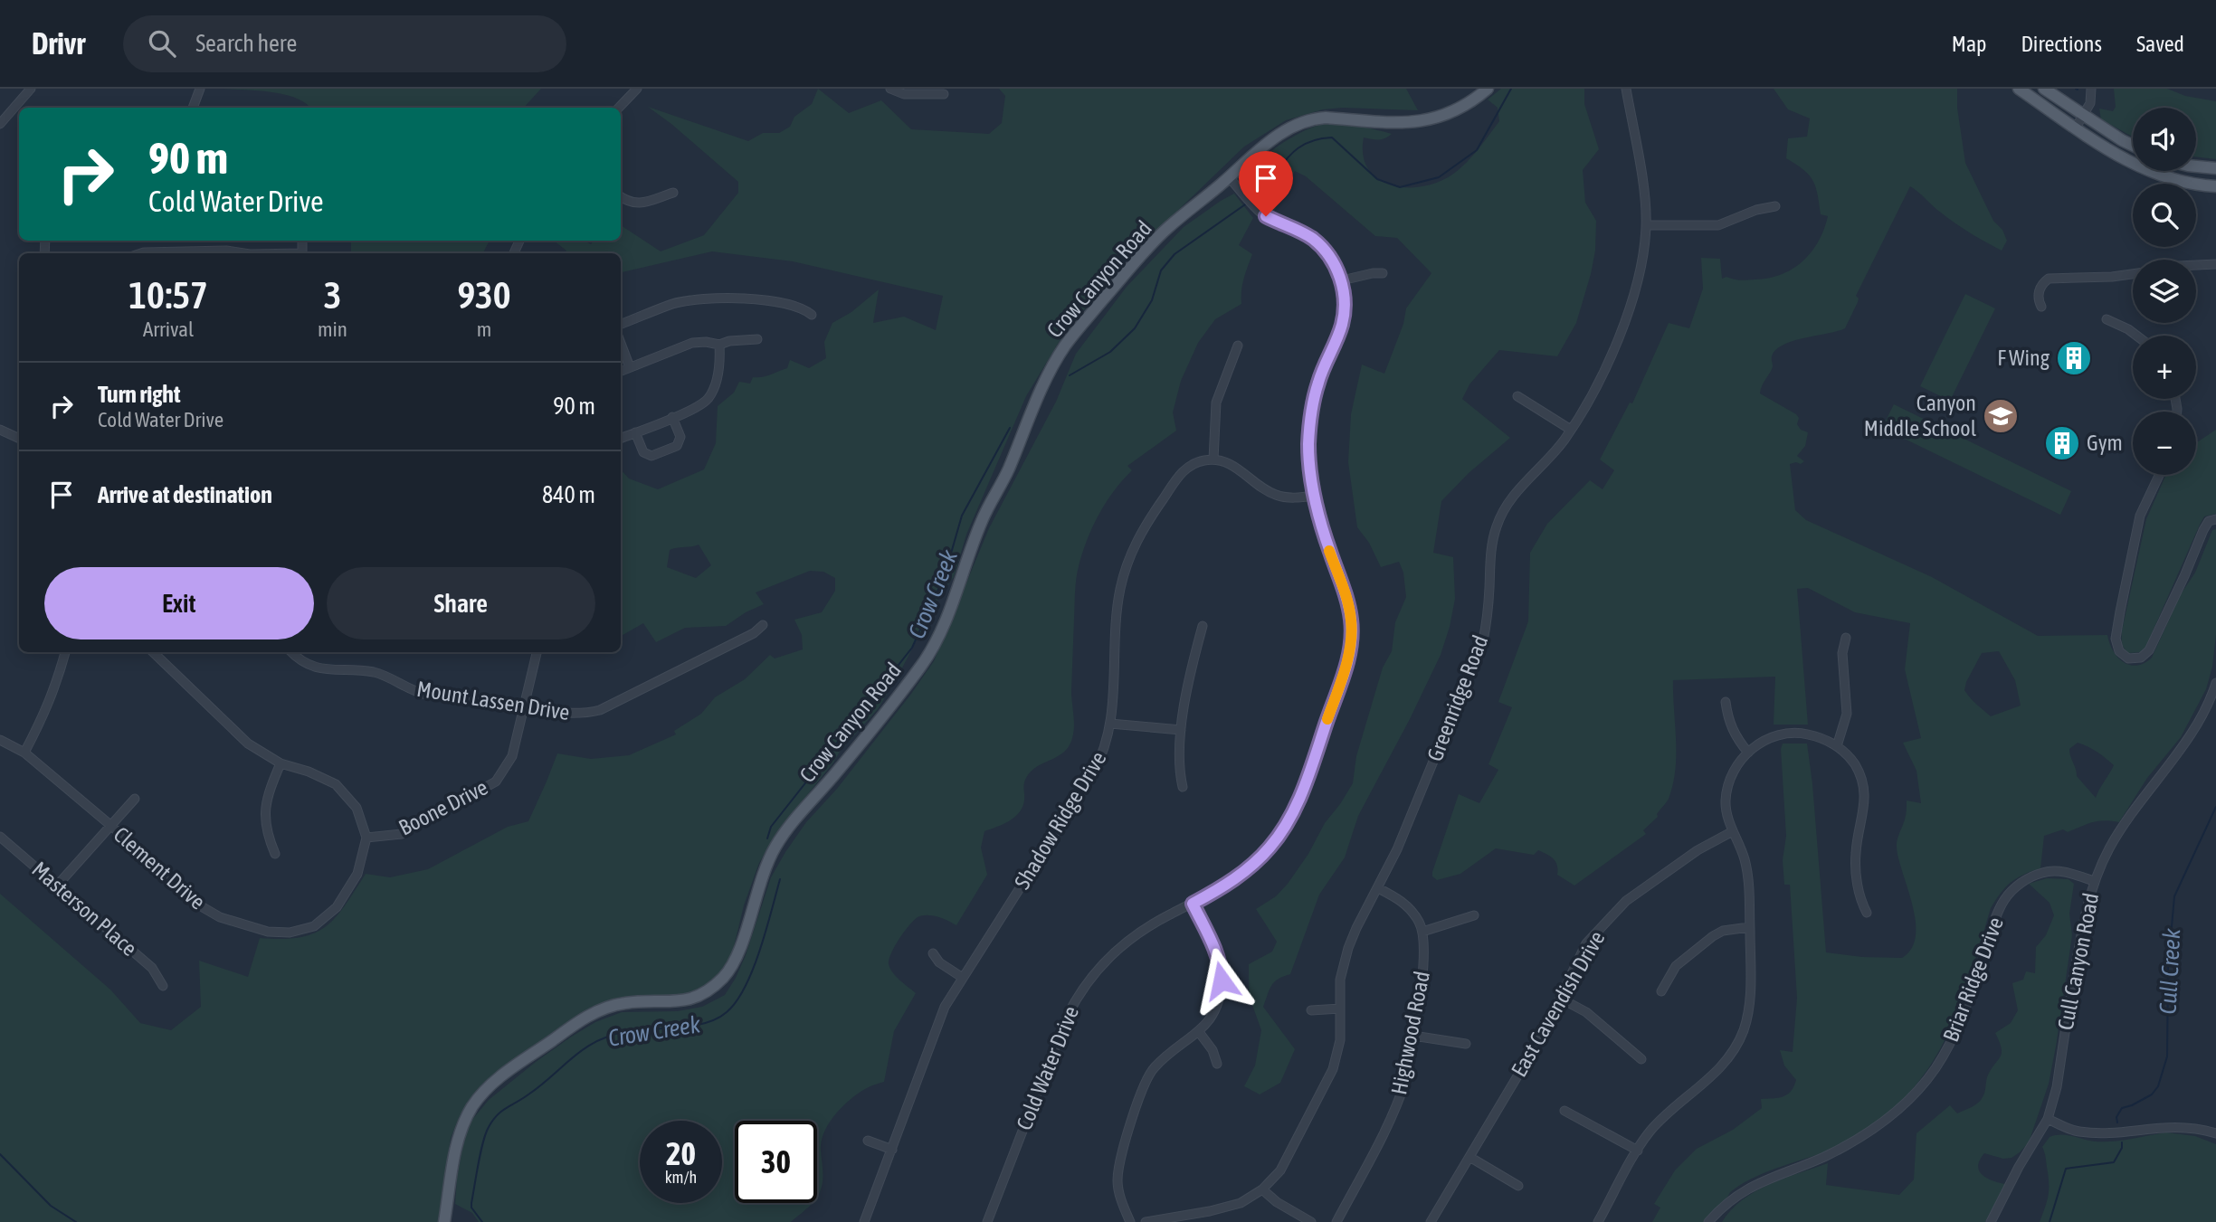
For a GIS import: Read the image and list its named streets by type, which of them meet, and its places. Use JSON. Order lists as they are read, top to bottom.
{
  "streets": {
    "main road": ["Crow Canyon Road"],
    "street": [
      "Greenridge Road",
      "Mount Lassen Drive",
      "Boone Drive",
      "Shadow Ridge Drive",
      "Clement Drive",
      "Masterson Place",
      "Cull Canyon Road",
      "Briar Ridge Drive",
      "East Cavendish Drive",
      "Highwood Road",
      "Cold Water Drive"
    ]
  },
  "crossings": [
    ["Crow Canyon Road", "Cold Water Drive"],
    ["Mount Lassen Drive", "Boone Drive"],
    ["Boone Drive", "Clement Drive"],
    ["Cull Canyon Road", "Briar Ridge Drive"]
  ],
  "water": ["Crow Creek", "Cull Creek"],
  "places": {
    "building": ["F Wing", "Gym"],
    "school or university": ["Canyon Middle School"]
  },
  "page": {
    "header": "Drivr",
    "search": "Search here",
    "nav": ["Map", "Directions", "Saved"],
    "map_buttons": ["+", "−"],
    "turn": ["90 m", "Cold Water Drive"],
    "eta": [
      "10:57",
      "Arrival",
      "3",
      "min",
      "930",
      "m"
    ],
    "list": [
      {
        "name": "Turn right",
        "note": "Cold Water Drive",
        "value": "90 m"
      },
      {
        "name": "Arrive at destination",
        "value": "840 m"
      }
    ],
    "buttons": ["Exit", "Share"],
    "speed": "20 km/h",
    "limit": "30"
  }
}
